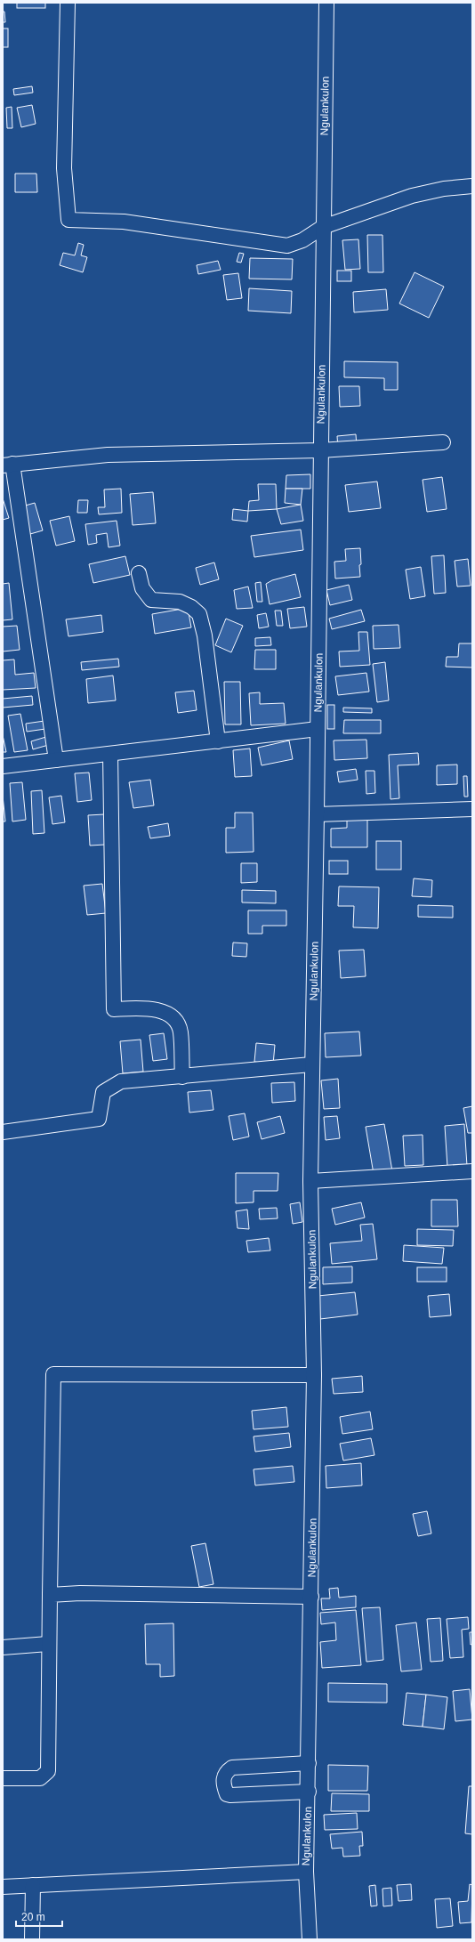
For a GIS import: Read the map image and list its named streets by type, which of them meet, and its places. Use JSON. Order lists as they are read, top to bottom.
{
  "streets": {
    "street": ["Ngulankulon"]
  },
  "scale_bar": "20 m"
}
